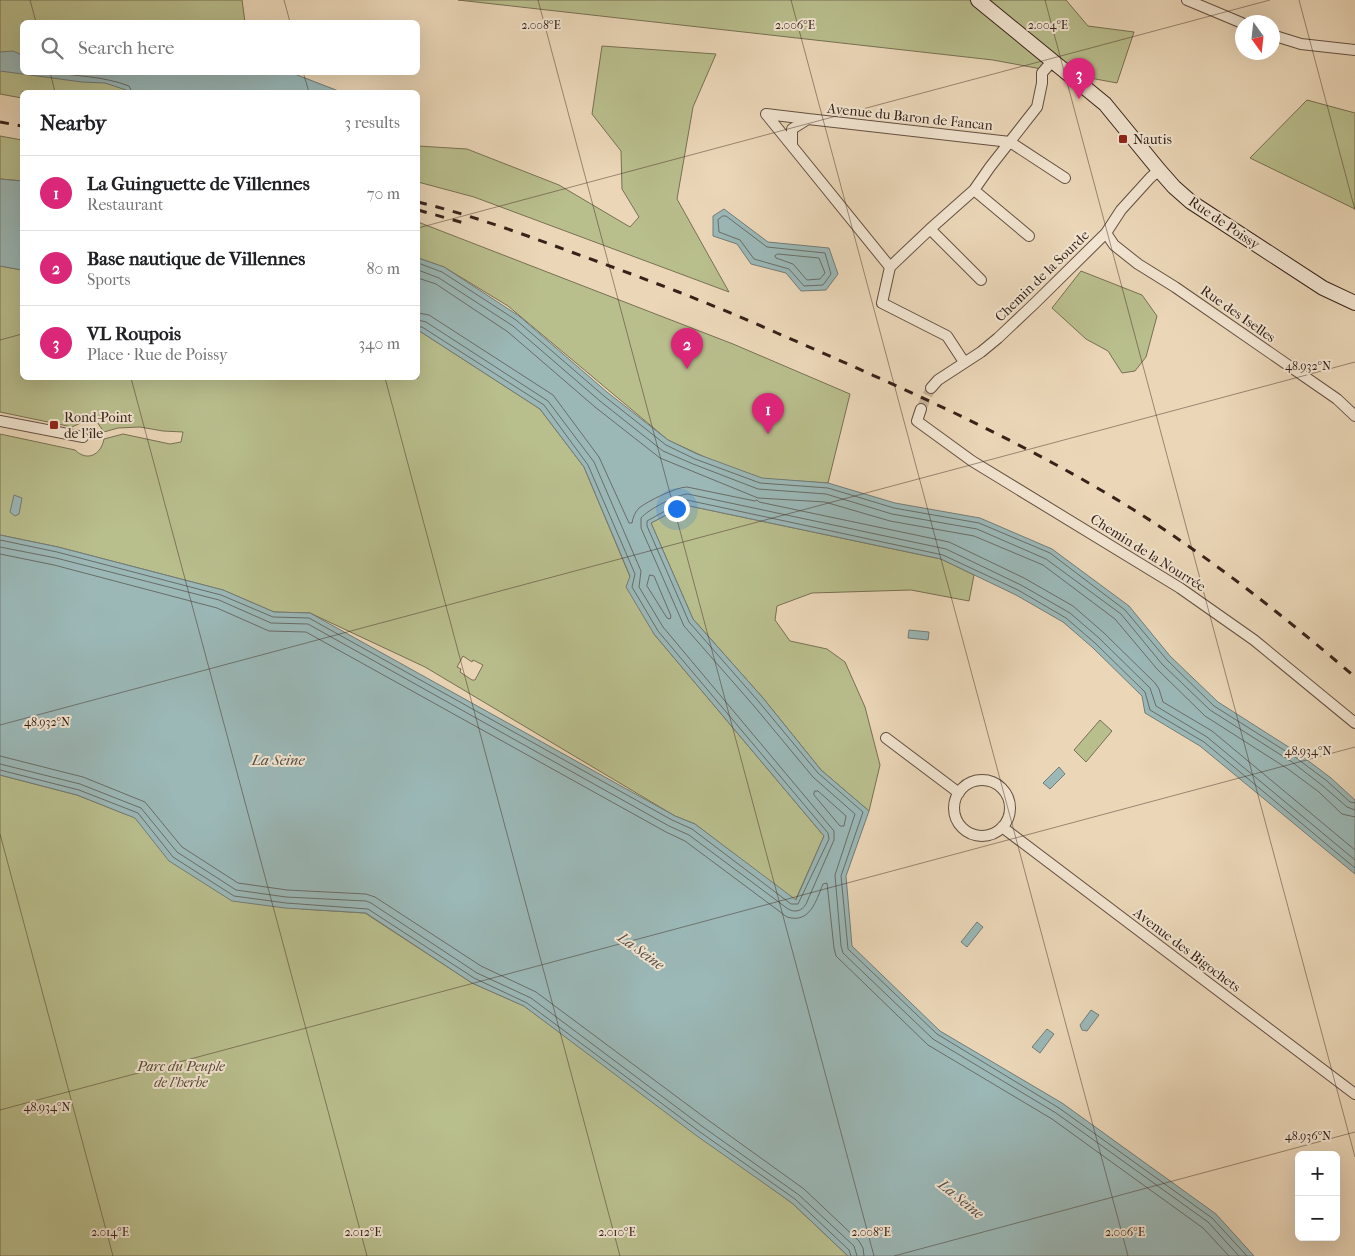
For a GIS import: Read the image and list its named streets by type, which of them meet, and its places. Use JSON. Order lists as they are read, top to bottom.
{
  "streets": {
    "street": [
      "Avenue du Baron de Fancan",
      "Rue de Poissy",
      "Chemin de la Sourde",
      "Rue des Iselles",
      "Chemin de la Nourrée",
      "Avenue des Bigochets"
    ]
  },
  "crossings": [
    ["Rue de Poissy", "Chemin de la Sourde"],
    ["Chemin de la Sourde", "Rue des Iselles"]
  ],
  "water": ["La Seine"],
  "parks": ["Parc du Peuple de l'herbe"],
  "places": {
    "transit": ["Nautis", "Rond-Point de l'île"]
  },
  "north": "bottom",
  "page": {
    "search": "Search here",
    "pins": ["3", "2", "1"],
    "heading": ["Nearby", "3 results"],
    "list": [
      {
        "mark": "1",
        "name": "La Guinguette de Villennes",
        "note": "Restaurant",
        "value": "70 m"
      },
      {
        "mark": "2",
        "name": "Base nautique de Villennes",
        "note": "Sports",
        "value": "80 m"
      },
      {
        "mark": "3",
        "name": "VL Roupois",
        "note": "Place · Rue de Poissy",
        "value": "340 m"
      }
    ],
    "map_buttons": ["+", "−"]
  },
  "coordinates": [
    "2.008°E",
    "2.006°E",
    "2.004°E",
    "48.932°N",
    "48.934°N",
    "48.936°N",
    "2.014°E",
    "2.012°E",
    "2.010°E"
  ]
}
